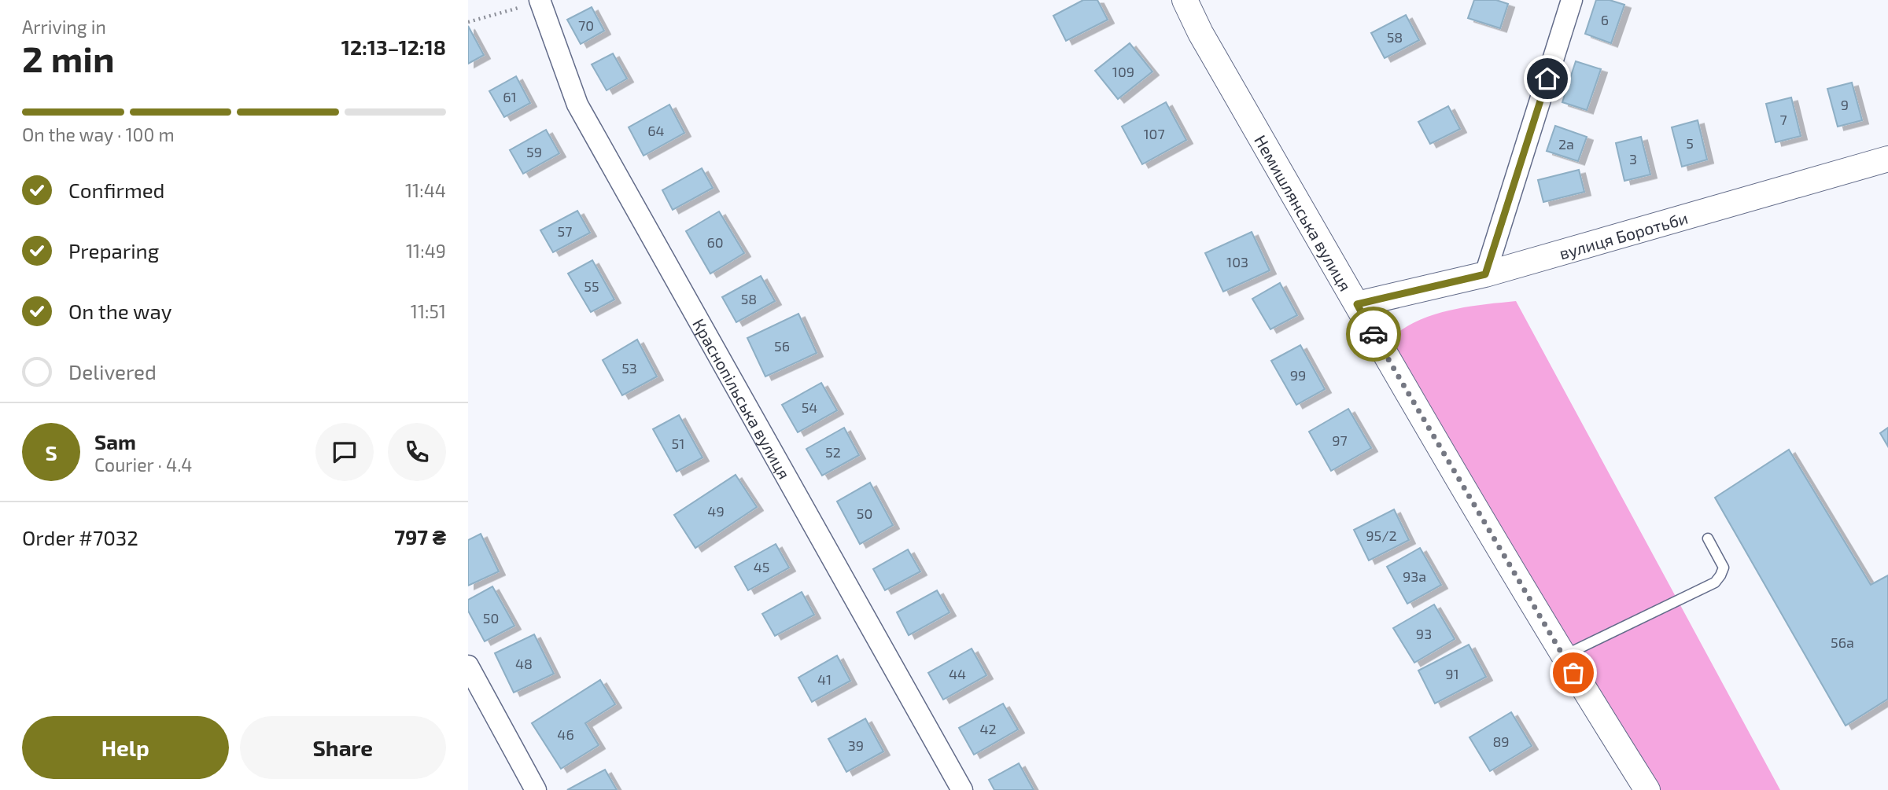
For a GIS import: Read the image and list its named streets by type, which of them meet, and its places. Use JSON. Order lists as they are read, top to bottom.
{
  "streets": {
    "street": ["Немишлянська вулиця", "вулиця Боротьби", "Краснопільська вулиця"]
  },
  "crossings": [
    ["Немишлянська вулиця", "вулиця Боротьби"]
  ],
  "house_numbers": [
    "6",
    "70",
    "58",
    "109",
    "61",
    "9",
    "7",
    "64",
    "107",
    "5",
    "2а",
    "59",
    "3",
    "57",
    "60",
    "103",
    "55",
    "58",
    "56",
    "53",
    "99",
    "54",
    "97",
    "51",
    "52",
    "49",
    "50",
    "95/2",
    "45",
    "93а",
    "50",
    "93",
    "56а",
    "48",
    "44",
    "91",
    "41",
    "42",
    "46",
    "89",
    "39"
  ],
  "page": {
    "heading": ["2 min", "Arriving in", "12:13–12:18"],
    "panel": [
      "Sam",
      "Courier · 4.4",
      "Order #7032",
      "797 ₴"
    ],
    "bar": "On the way · 100 m",
    "list": [
      ["Confirmed", "11:44"],
      ["Preparing", "11:49"],
      ["On the way", "11:51"],
      "Delivered"
    ],
    "round": "S",
    "buttons": ["Help", "Share"]
  }
}
